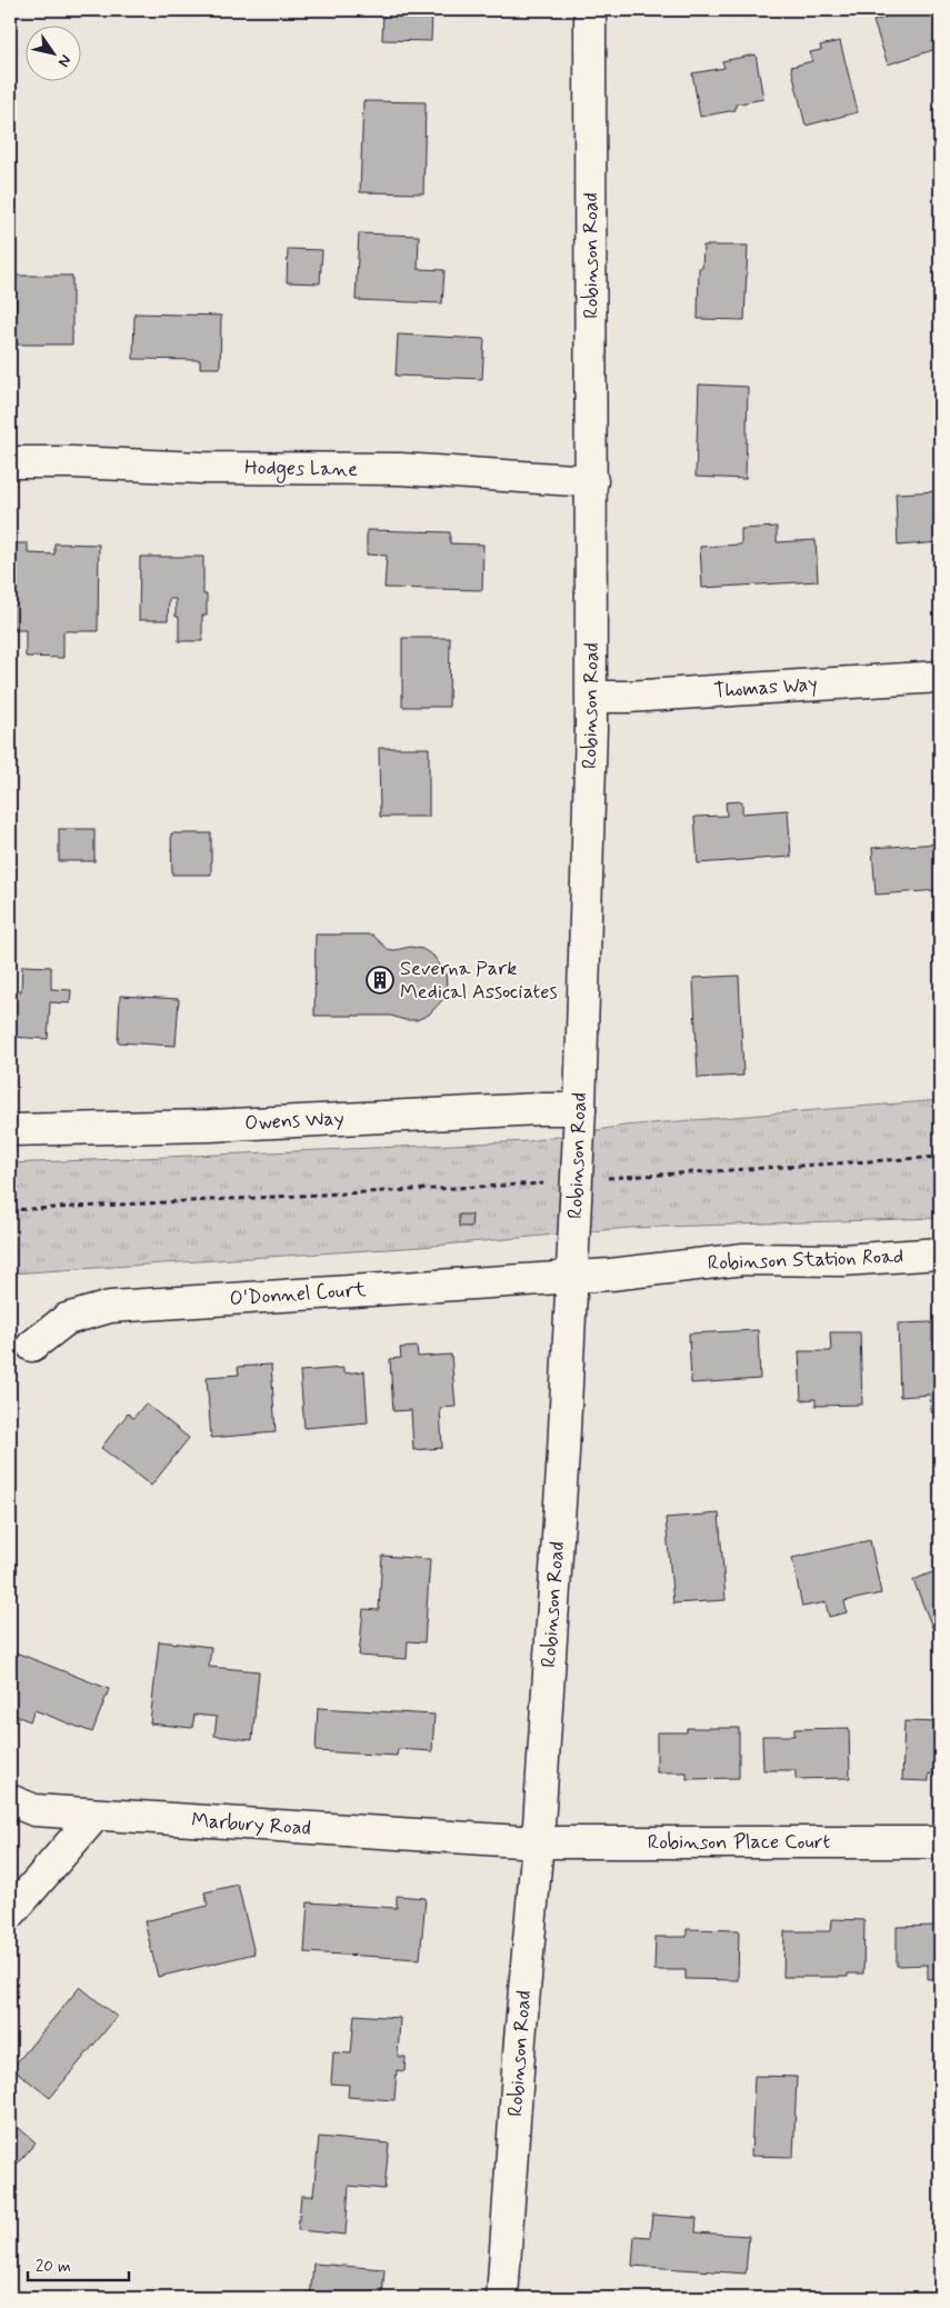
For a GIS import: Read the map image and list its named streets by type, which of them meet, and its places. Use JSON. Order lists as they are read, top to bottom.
{
  "streets": {
    "street": [
      "Robinson Road",
      "Hodges Lane",
      "Thomas Way",
      "Owens Way",
      "Robinson Station Road",
      "O'Donnel Court",
      "Marbury Road",
      "Robinson Place Court"
    ]
  },
  "crossings": [
    ["Robinson Road", "Hodges Lane"],
    ["Robinson Road", "Thomas Way"],
    ["Robinson Road", "Owens Way"],
    ["Robinson Road", "Robinson Station Road"],
    ["Robinson Road", "O'Donnel Court"],
    ["Robinson Road", "Marbury Road"],
    ["Robinson Road", "Robinson Place Court"],
    ["Robinson Station Road", "O'Donnel Court"],
    ["Marbury Road", "Robinson Place Court"]
  ],
  "places": {
    "building": ["Severna Park Medical Associates"]
  },
  "scale_bar": "20 m",
  "north": "bottom right"
}
